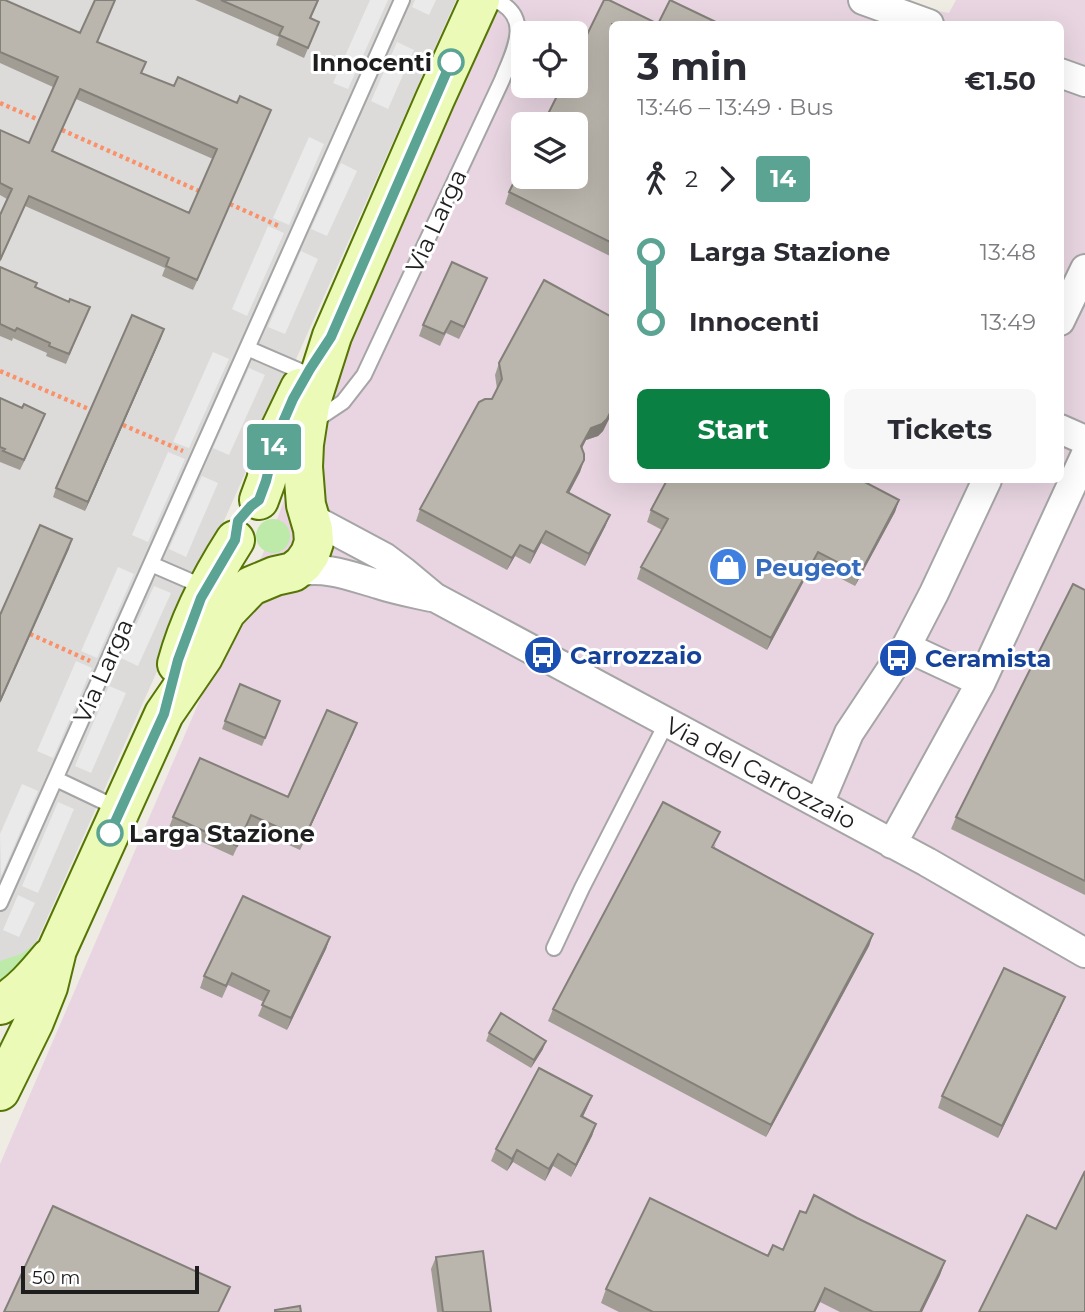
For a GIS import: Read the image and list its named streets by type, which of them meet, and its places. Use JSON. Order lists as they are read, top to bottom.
{
  "streets": {
    "main road": ["Via Larga"],
    "street": ["Via del Carrozzaio"]
  },
  "crossings": [
    ["Via Larga", "Via del Carrozzaio"]
  ],
  "places": {
    "other": ["Innocenti", "Larga Stazione"],
    "shop": ["Peugeot"],
    "bus stop": ["Carrozzaio", "Ceramista"]
  },
  "lines": ["bus line 14"],
  "scale_bar": "50 m",
  "page": {
    "on_map": "14",
    "heading": ["3 min", "13:46 – 13:49 · Bus", "€1.50"],
    "legs": ["2", "14"],
    "list": [
      {
        "name": "Larga Stazione",
        "value": "13:48"
      },
      {
        "name": "Innocenti",
        "value": "13:49"
      }
    ],
    "buttons": ["Start", "Tickets"],
    "scale": "50 m"
  }
}
